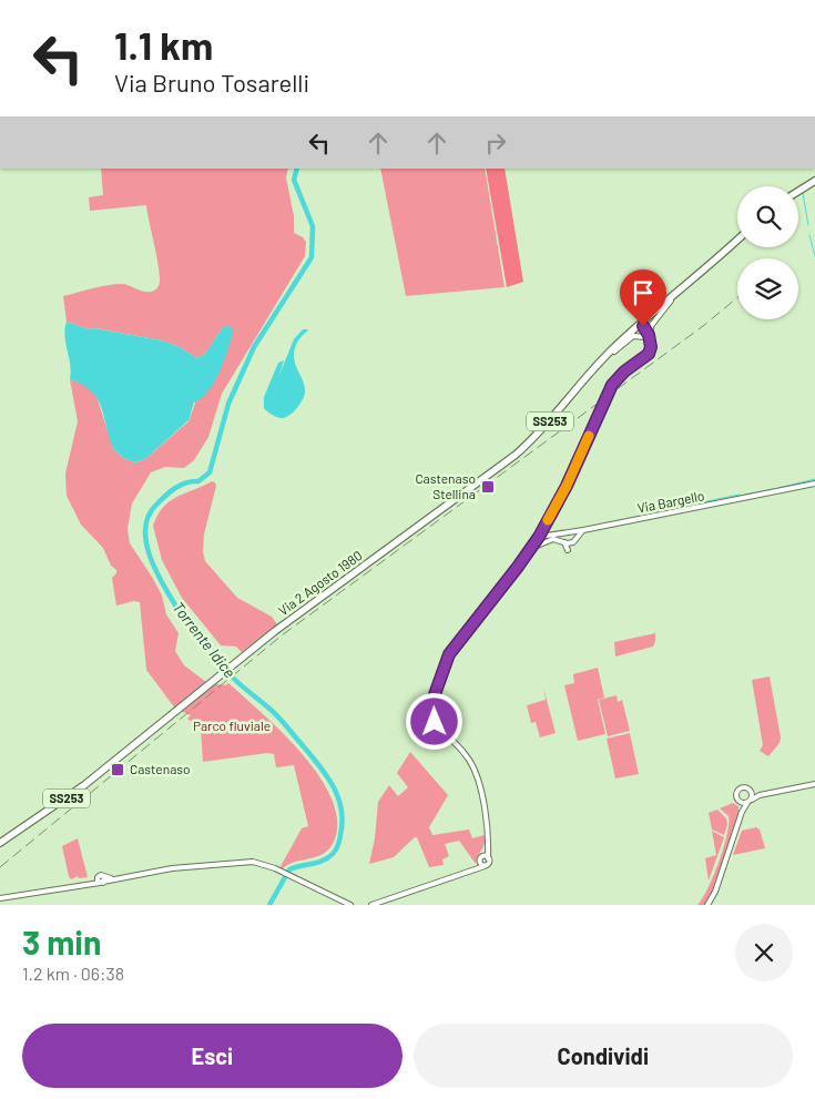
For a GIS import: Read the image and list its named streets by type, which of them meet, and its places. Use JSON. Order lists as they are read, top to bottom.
{
  "streets": {
    "main road": ["SS253", "Via 2 Agosto 1980"],
    "street": ["Via Bargello"]
  },
  "crossings": [
    ["SS253", "Via 2 Agosto 1980"]
  ],
  "water": ["Torrente Idice"],
  "parks": ["Parco fluviale"],
  "places": {
    "transit": ["Castenaso Stellina", "Castenaso"]
  },
  "page": {
    "turn": ["1.1 km", "Via Bruno Tosarelli"],
    "heading": ["3 min", "1.2 km · 06:38"],
    "buttons": ["Esci", "Condividi"]
  }
}
